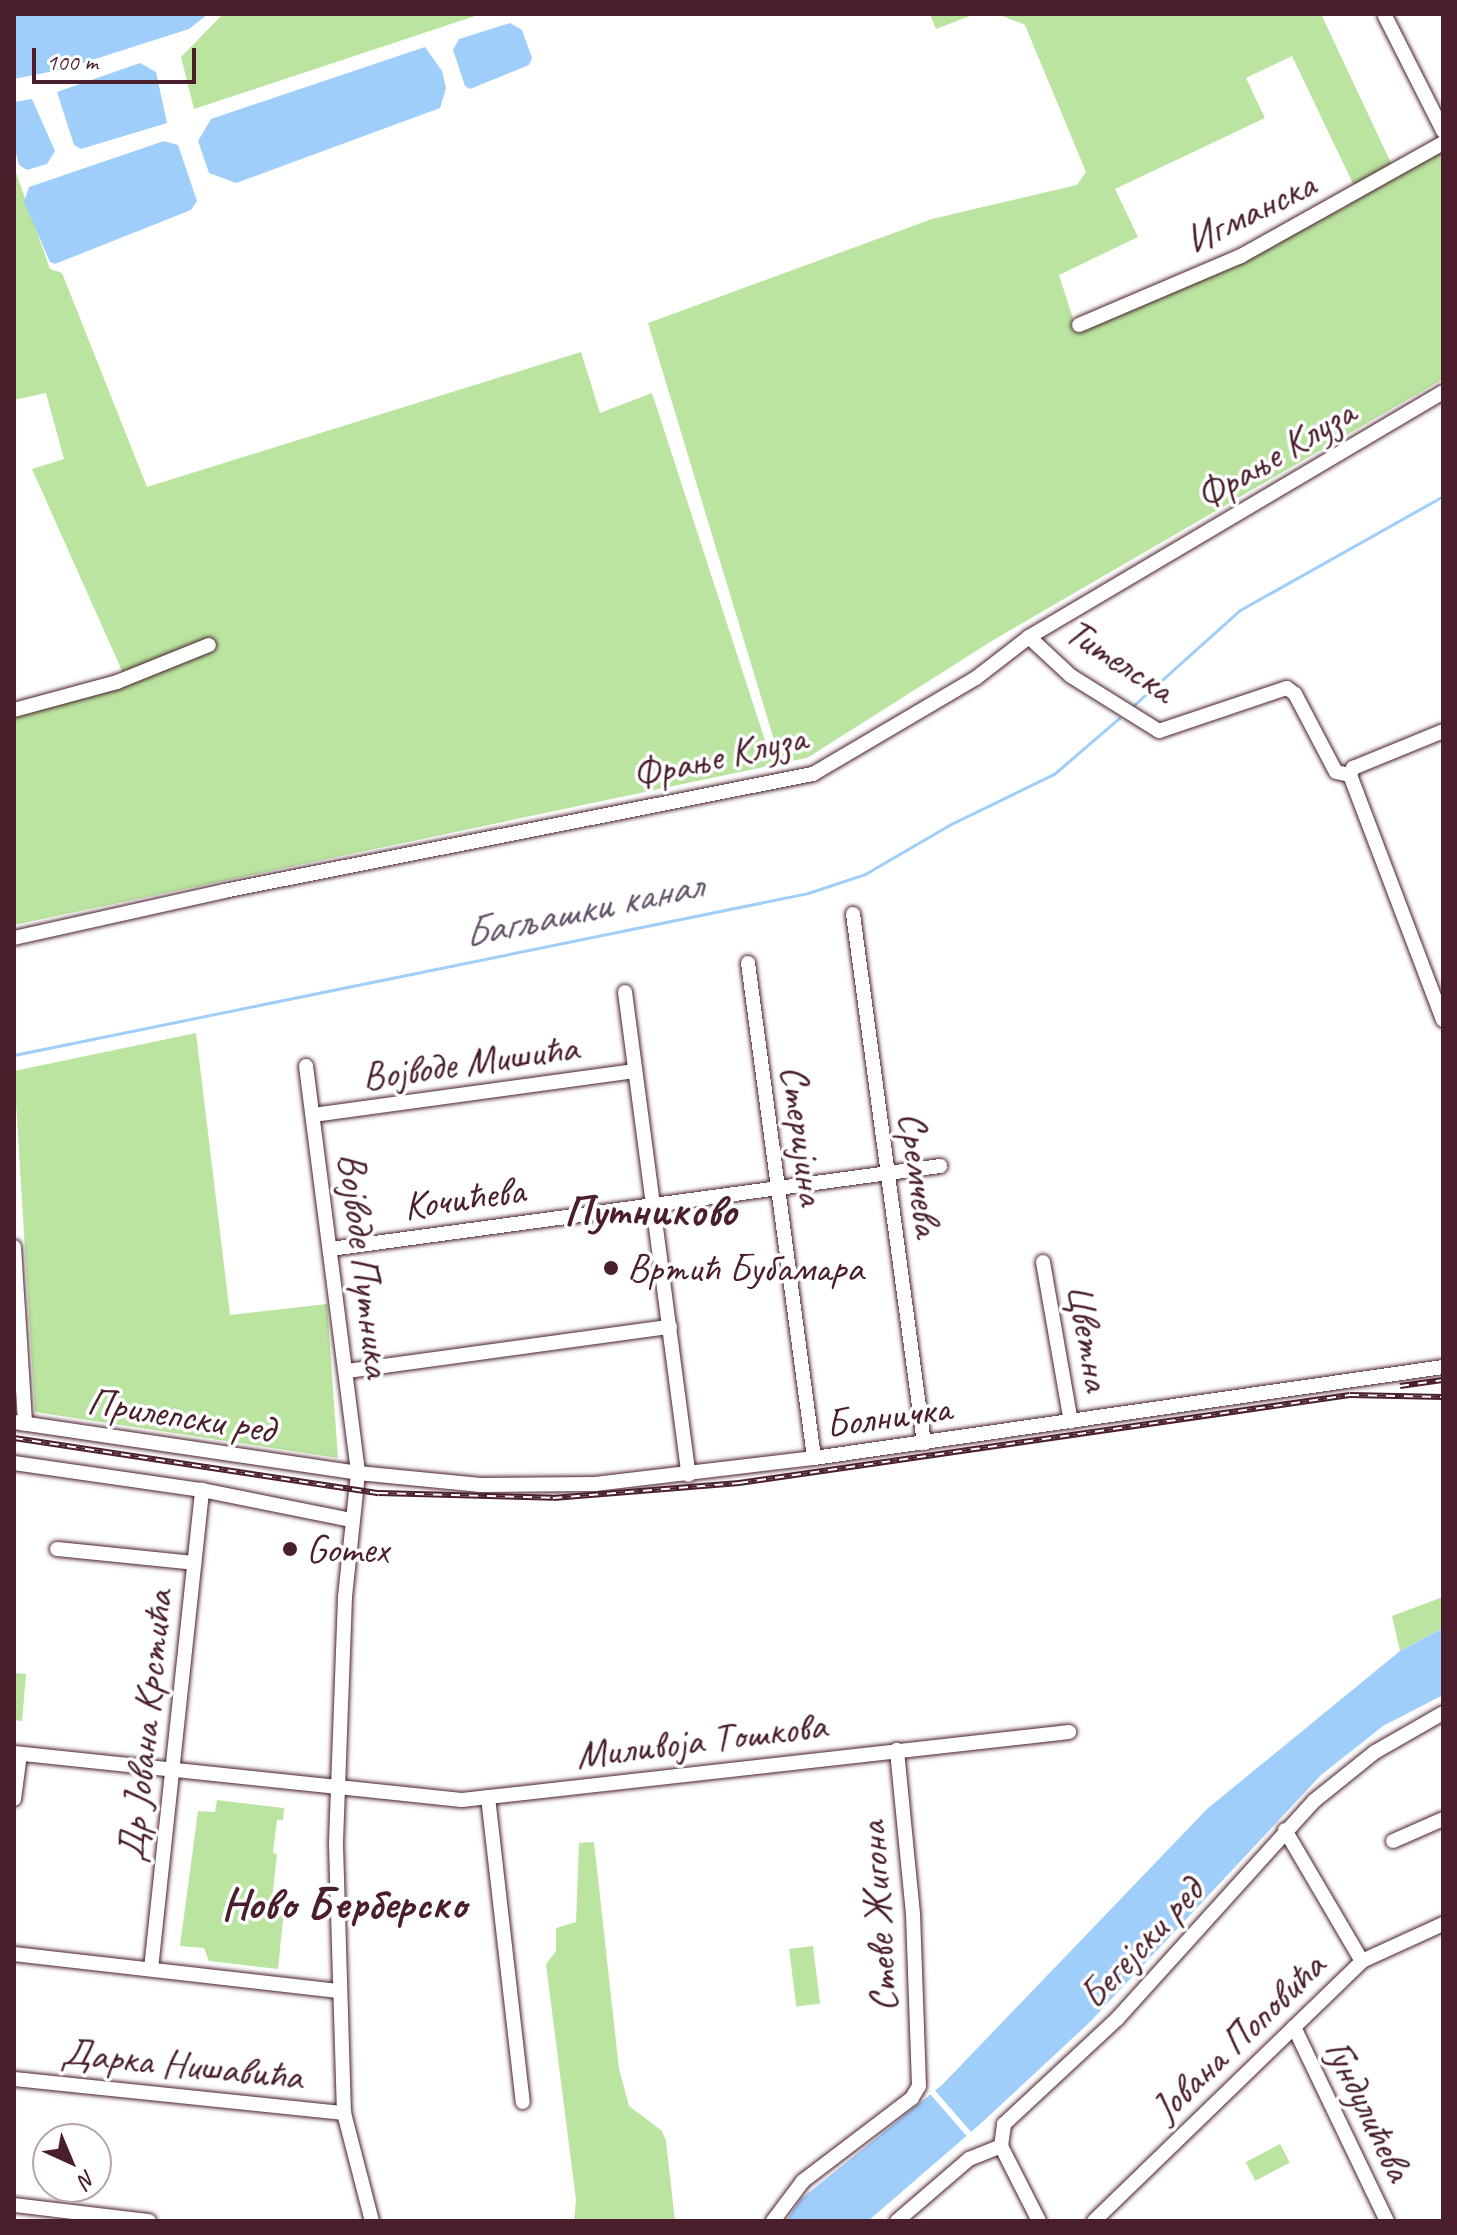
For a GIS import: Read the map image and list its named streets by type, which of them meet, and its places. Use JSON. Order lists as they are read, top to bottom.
{
  "streets": {
    "street": [
      "Игманска",
      "Фрање Клуза",
      "Тителска",
      "Војводе Мишића",
      "Стеријина",
      "Сремчева",
      "Кочићева",
      "Војводе Путника",
      "Цветна",
      "Прилепски ред",
      "Болничка",
      "Др Јована Крстића",
      "Миливоја Тошкова",
      "Стеве Жигона",
      "Бегејски ред",
      "Јована Поповића",
      "Дарка Нишавића",
      "Гундулићева"
    ]
  },
  "crossings": [
    ["Фрање Клуза", "Тителска"],
    ["Војводе Мишића", "Војводе Путника"],
    ["Стеријина", "Кочићева"],
    ["Стеријина", "Болничка"],
    ["Сремчева", "Кочићева"],
    ["Сремчева", "Болничка"],
    ["Кочићева", "Војводе Путника"],
    ["Војводе Путника", "Болничка"],
    ["Војводе Путника", "Миливоја Тошкова"],
    ["Војводе Путника", "Дарка Нишавића"],
    ["Цветна", "Болничка"],
    ["Прилепски ред", "Болничка"],
    ["Др Јована Крстића", "Миливоја Тошкова"],
    ["Миливоја Тошкова", "Стеве Жигона"],
    ["Јована Поповића", "Гундулићева"]
  ],
  "districts": ["Путниково", "Ново Берберско"],
  "water": ["Багљашки канал"],
  "places": ["Вртић Бубамара", "Gomex"],
  "scale_bar": "100 m",
  "north": "bottom right"
}
